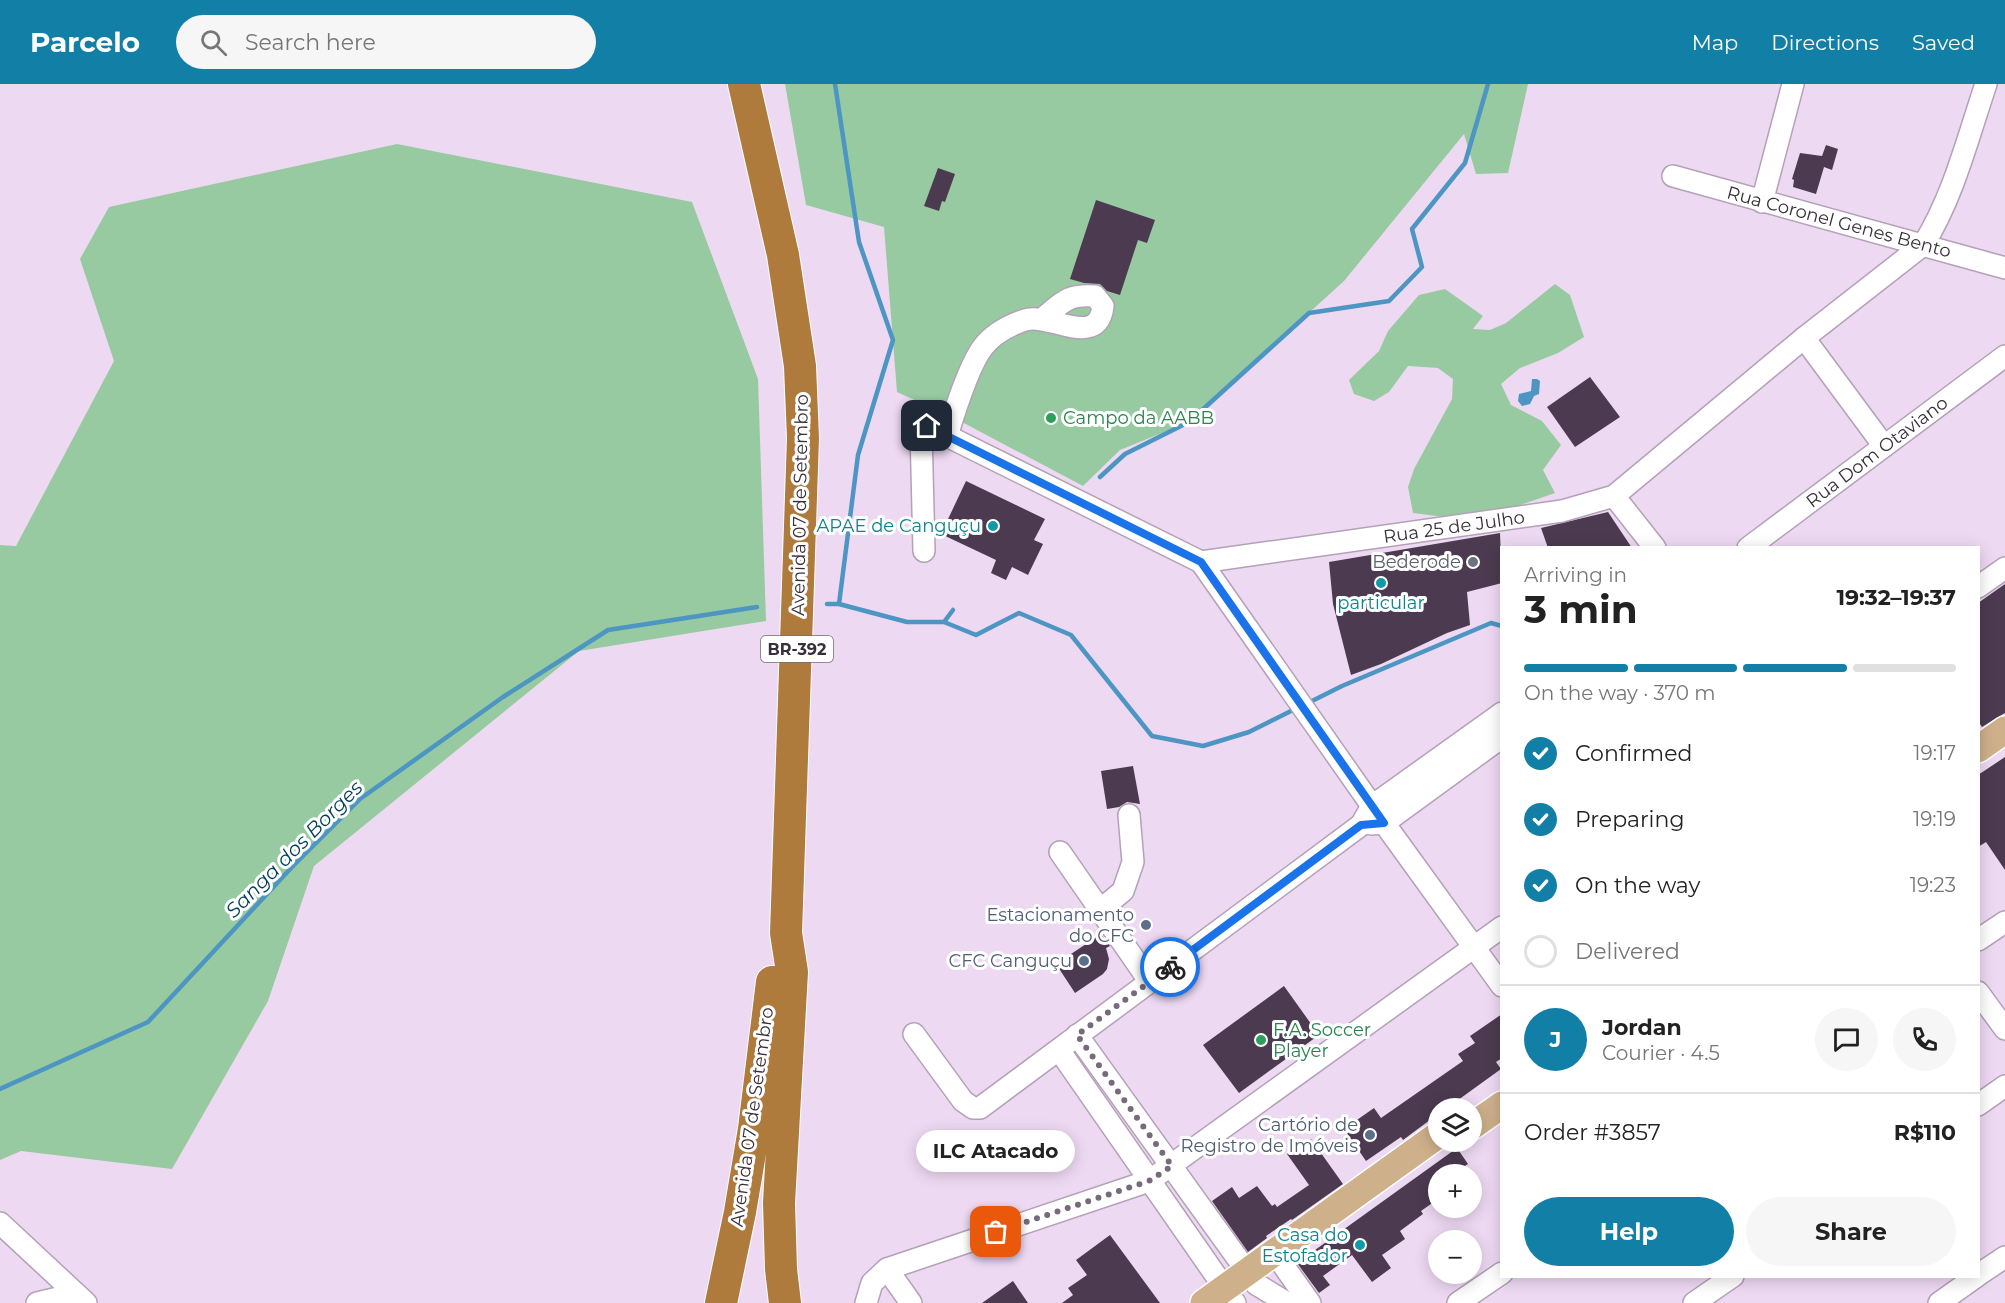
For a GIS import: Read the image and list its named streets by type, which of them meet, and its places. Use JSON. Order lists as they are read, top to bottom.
{
  "streets": {
    "highway": ["Avenida 07 de Setembro", "BR-392"],
    "street": ["Rua Coronel Genes Bento", "Rua Dom Otaviano", "Rua 25 de Julho"]
  },
  "crossings": [
    ["Rua Coronel Genes Bento", "Rua 25 de Julho"]
  ],
  "water": ["Sanga dos Borges"],
  "places": [
    "Campo da AABB",
    "APAE de Canguçu",
    "Bederode",
    "particular",
    "Estacionamento do CFC",
    "CFC Canguçu",
    "F.A. Soccer Player",
    "Cartório de Registro de Imóveis",
    "ILC Atacado",
    "Casa do Estofador"
  ],
  "page": {
    "header": "Parcelo",
    "search": "Search here",
    "nav": ["Map", "Directions", "Saved"],
    "heading": ["3 min", "Arriving in", "19:32–19:37"],
    "panel": [
      "Jordan",
      "Courier · 4.5",
      "Order #3857",
      "R$110"
    ],
    "bar": "On the way · 370 m",
    "list": [
      ["Confirmed", "19:17"],
      ["Preparing", "19:19"],
      ["On the way", "19:23"],
      "Delivered"
    ],
    "round": "J",
    "map_buttons": ["+", "−"],
    "bubble": "ILC Atacado",
    "buttons": ["Help", "Share"]
  }
}
